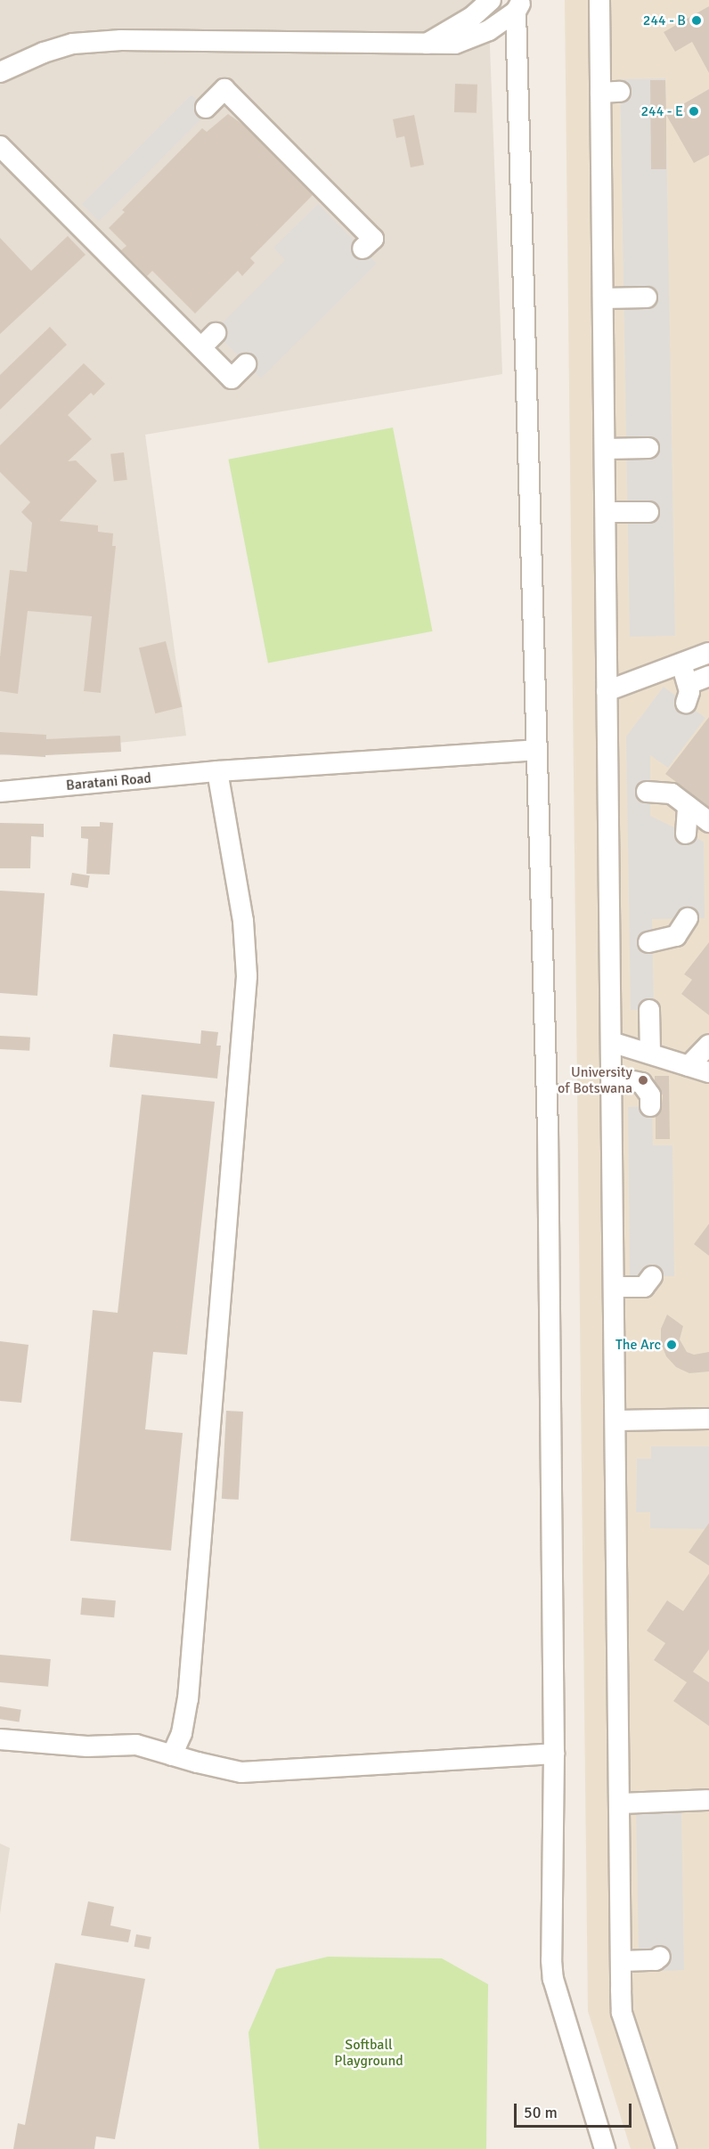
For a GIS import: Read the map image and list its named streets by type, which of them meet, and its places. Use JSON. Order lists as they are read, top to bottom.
{
  "streets": {
    "street": ["Baratani Road"]
  },
  "parks": ["Softball Playground"],
  "places": [
    "244 - B",
    "244 - E",
    "University of Botswana",
    "The Arc"
  ],
  "scale_bar": "50 m"
}
